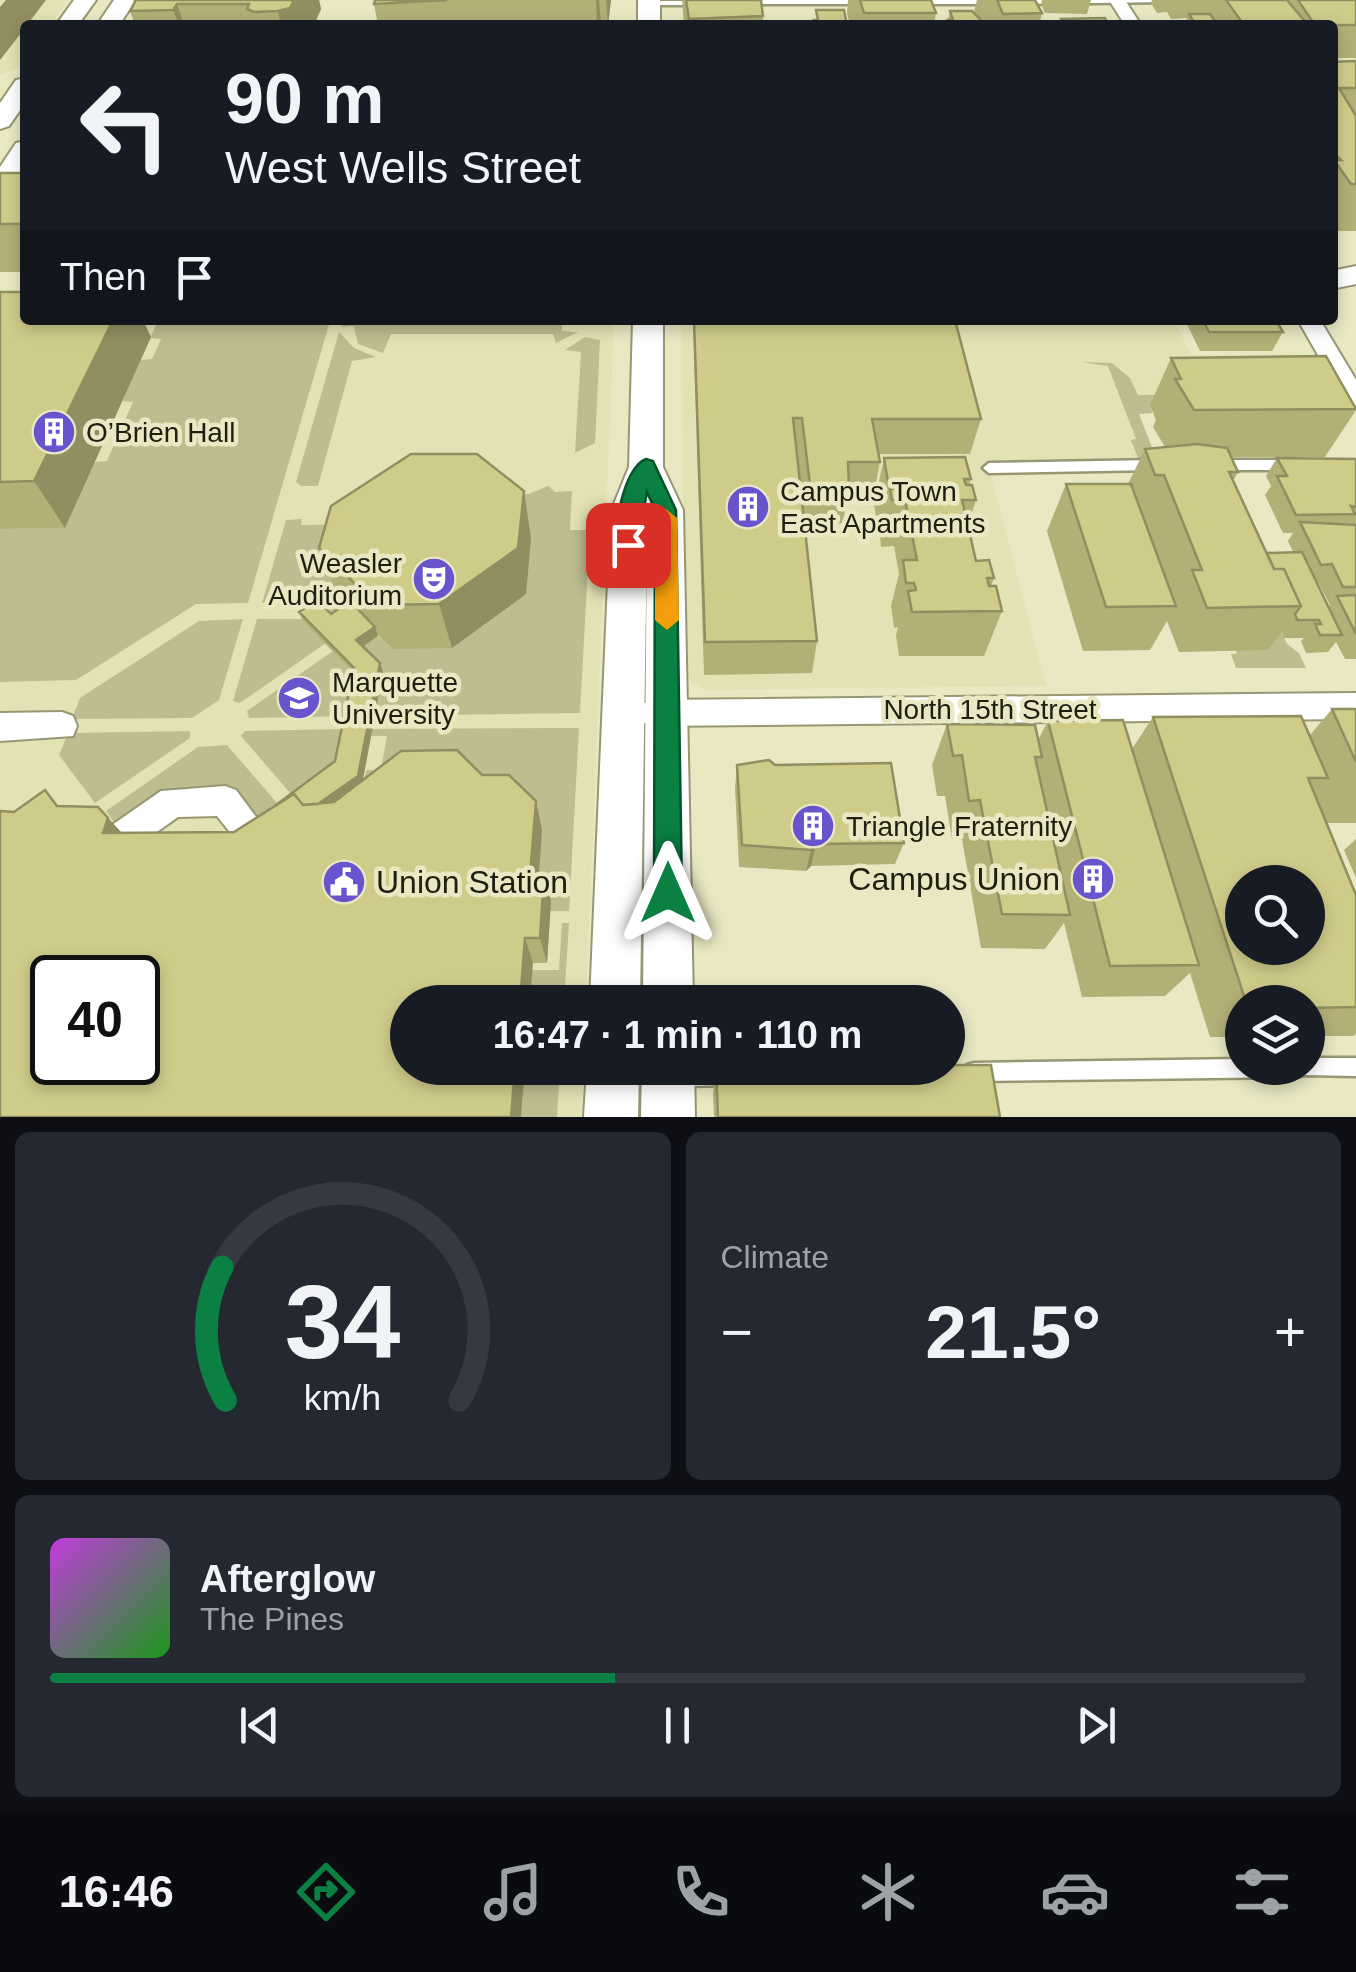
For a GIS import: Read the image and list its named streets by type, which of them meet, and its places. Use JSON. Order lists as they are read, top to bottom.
{
  "streets": {
    "street": ["North 15th Street"]
  },
  "places": {
    "building": [
      "O’Brien Hall",
      "Campus Town East Apartments",
      "Triangle Fraternity",
      "Campus Union"
    ],
    "theatre": ["Weasler Auditorium"],
    "school or university": ["Marquette University"],
    "public building": ["Union Station"]
  },
  "page": {
    "turn": ["90 m", "West Wells Street"],
    "then": "Then",
    "limit": "40",
    "trip": "16:47 · 1 min · 110 m",
    "tile": "Climate",
    "heat": ["−", "21.5°", "+"],
    "song": ["Afterglow", "The Pines"],
    "tabs": "16:46",
    "gauge": ["34", "km/h"]
  }
}
